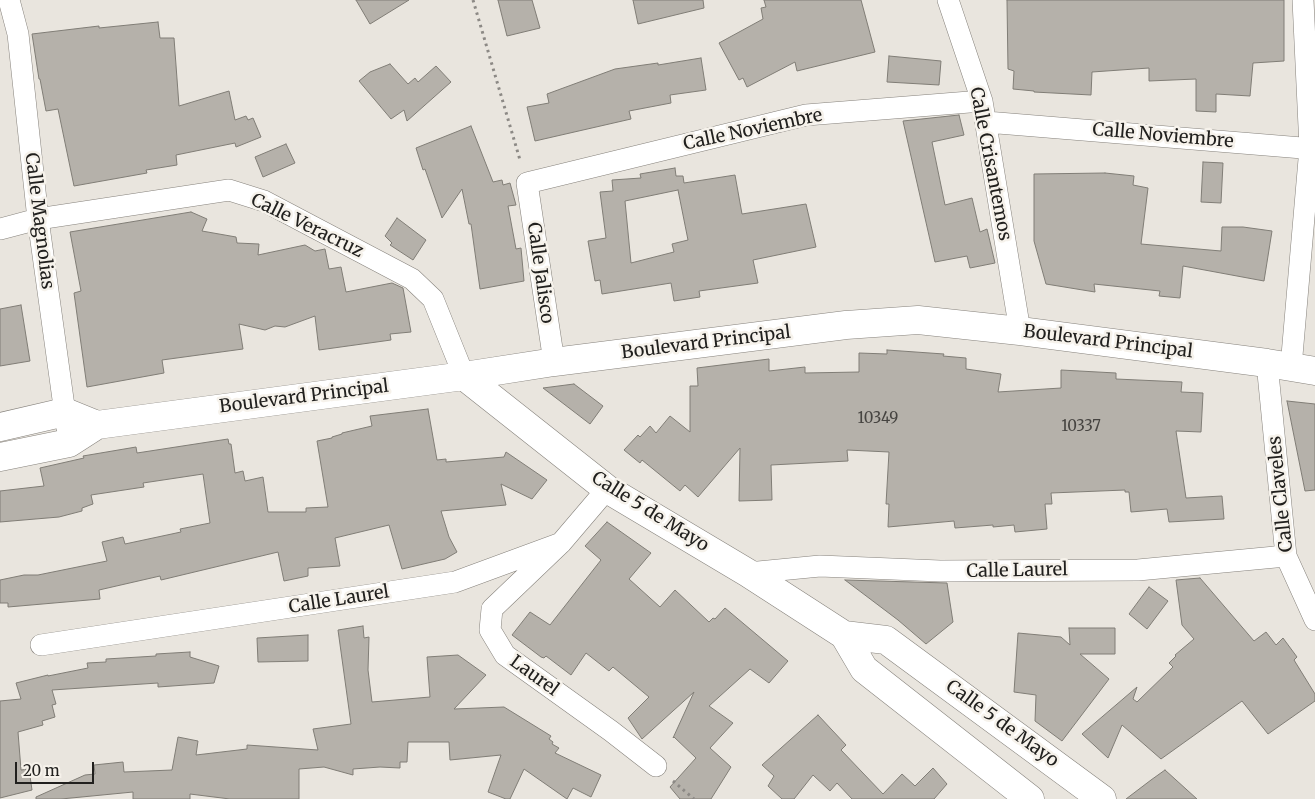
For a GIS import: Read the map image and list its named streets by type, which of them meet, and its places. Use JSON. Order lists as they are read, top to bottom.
{
  "streets": {
    "street": [
      "Calle Noviembre",
      "Calle Crisantemos",
      "Calle Magnolias",
      "Calle Veracruz",
      "Calle Jalisco",
      "Boulevard Principal",
      "Calle Claveles",
      "Calle 5 de Mayo",
      "Calle Laurel",
      "Laurel"
    ]
  },
  "crossings": [
    ["Calle Noviembre", "Calle Crisantemos"],
    ["Calle Noviembre", "Calle Jalisco"],
    ["Calle Noviembre", "Calle Claveles"],
    ["Calle Crisantemos", "Boulevard Principal"],
    ["Calle Magnolias", "Calle Veracruz"],
    ["Calle Magnolias", "Boulevard Principal"],
    ["Calle Veracruz", "Boulevard Principal"],
    ["Calle Veracruz", "Calle 5 de Mayo"],
    ["Calle Jalisco", "Boulevard Principal"],
    ["Boulevard Principal", "Calle Claveles"],
    ["Boulevard Principal", "Calle 5 de Mayo"],
    ["Calle Claveles", "Calle Laurel"],
    ["Calle 5 de Mayo", "Calle Laurel"],
    ["Calle Laurel", "Laurel"]
  ],
  "house_numbers": ["10349", "10337"],
  "scale_bar": "20 m"
}
